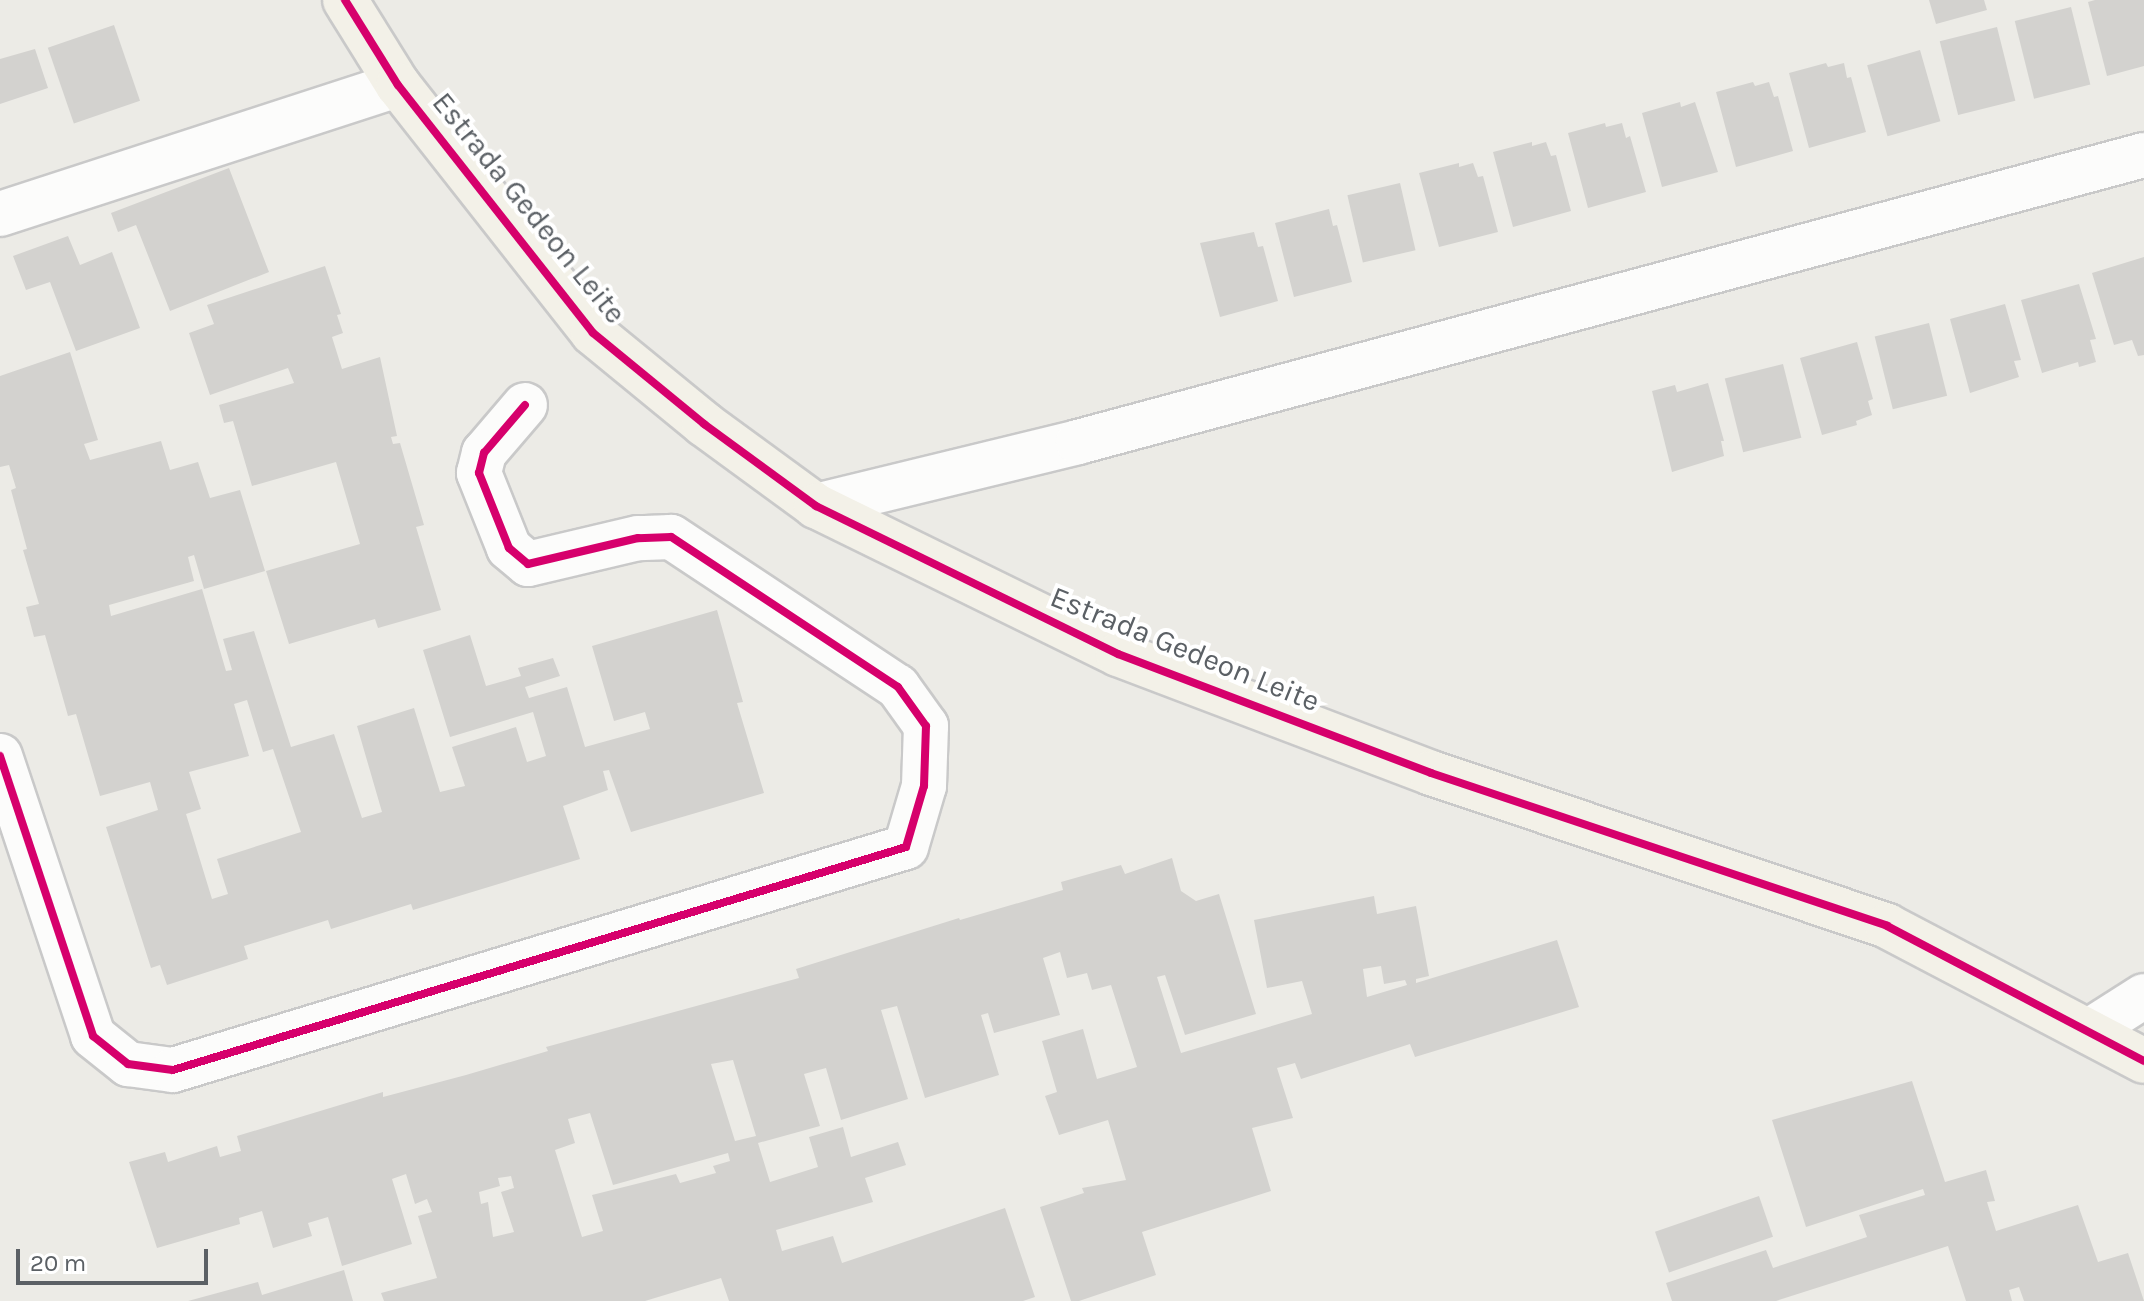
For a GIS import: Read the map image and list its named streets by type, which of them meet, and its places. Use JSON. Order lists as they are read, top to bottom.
{
  "streets": {
    "main road": ["Estrada Gedeon Leite"]
  },
  "scale_bar": "20 m"
}
